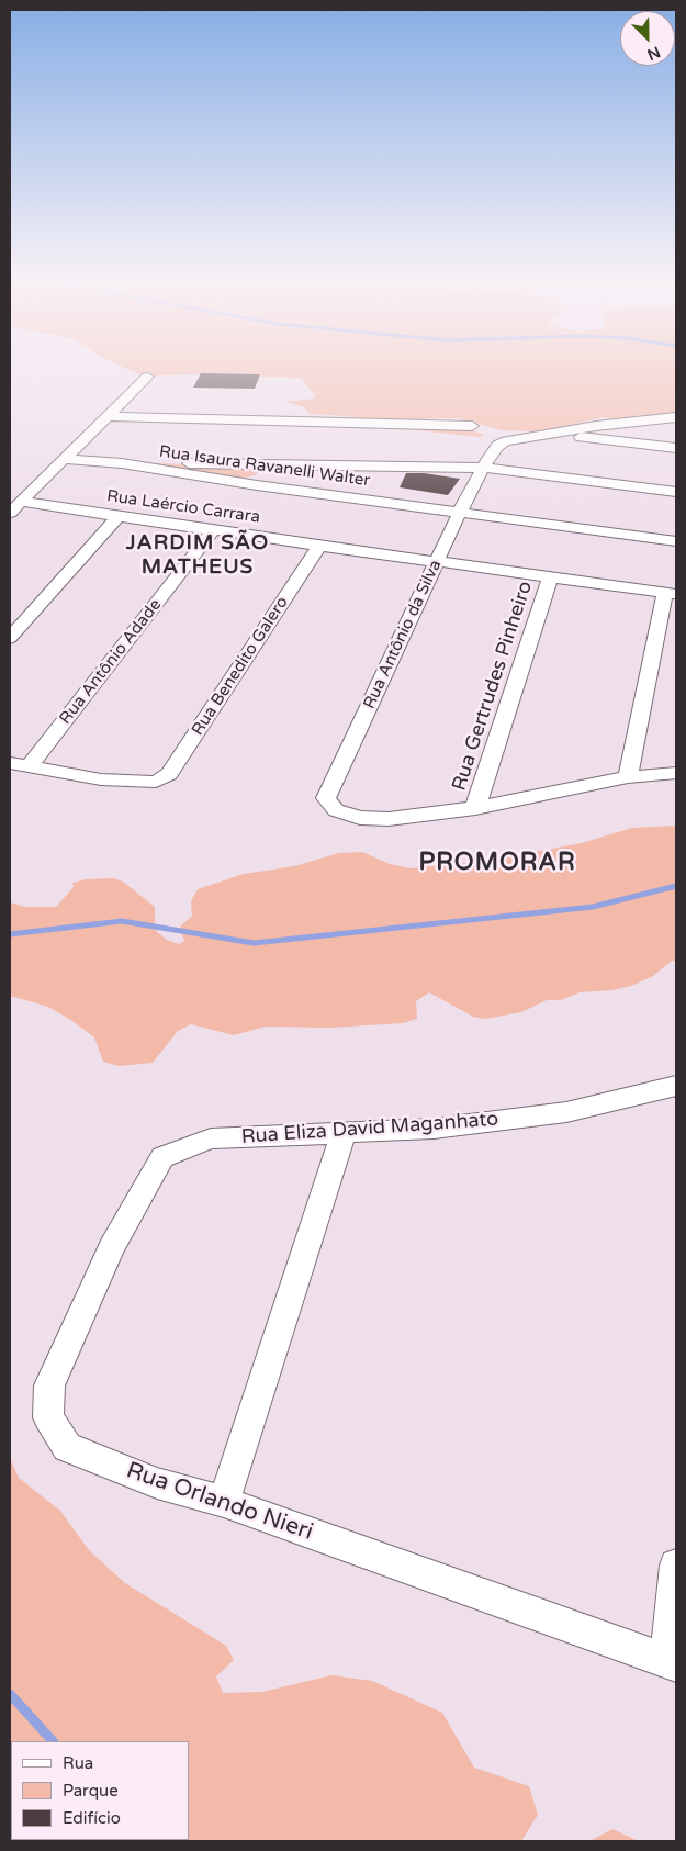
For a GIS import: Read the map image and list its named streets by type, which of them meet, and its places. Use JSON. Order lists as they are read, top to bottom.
{
  "streets": {
    "street": [
      "Rua Isaura Ravanelli Walter",
      "Rua Laércio Carrara",
      "Rua Antônio da Silva",
      "Rua Antônio Adade",
      "Rua Benedito Galero",
      "Rua Gertrudes Pinheiro",
      "Rua Eliza David Maganhato",
      "Rua Orlando Nieri"
    ]
  },
  "crossings": [
    ["Rua Isaura Ravanelli Walter", "Rua Antônio da Silva"],
    ["Rua Laércio Carrara", "Rua Antônio da Silva"],
    ["Rua Laércio Carrara", "Rua Antônio Adade"],
    ["Rua Laércio Carrara", "Rua Benedito Galero"],
    ["Rua Laércio Carrara", "Rua Gertrudes Pinheiro"],
    ["Rua Antônio da Silva", "Rua Gertrudes Pinheiro"],
    ["Rua Antônio Adade", "Rua Benedito Galero"],
    ["Rua Eliza David Maganhato", "Rua Orlando Nieri"]
  ],
  "districts": ["JARDIM SÃO MATHEUS", "PROMORAR"],
  "legend": ["Rua", "Parque", "Edifício"],
  "north": "bottom right"
}
